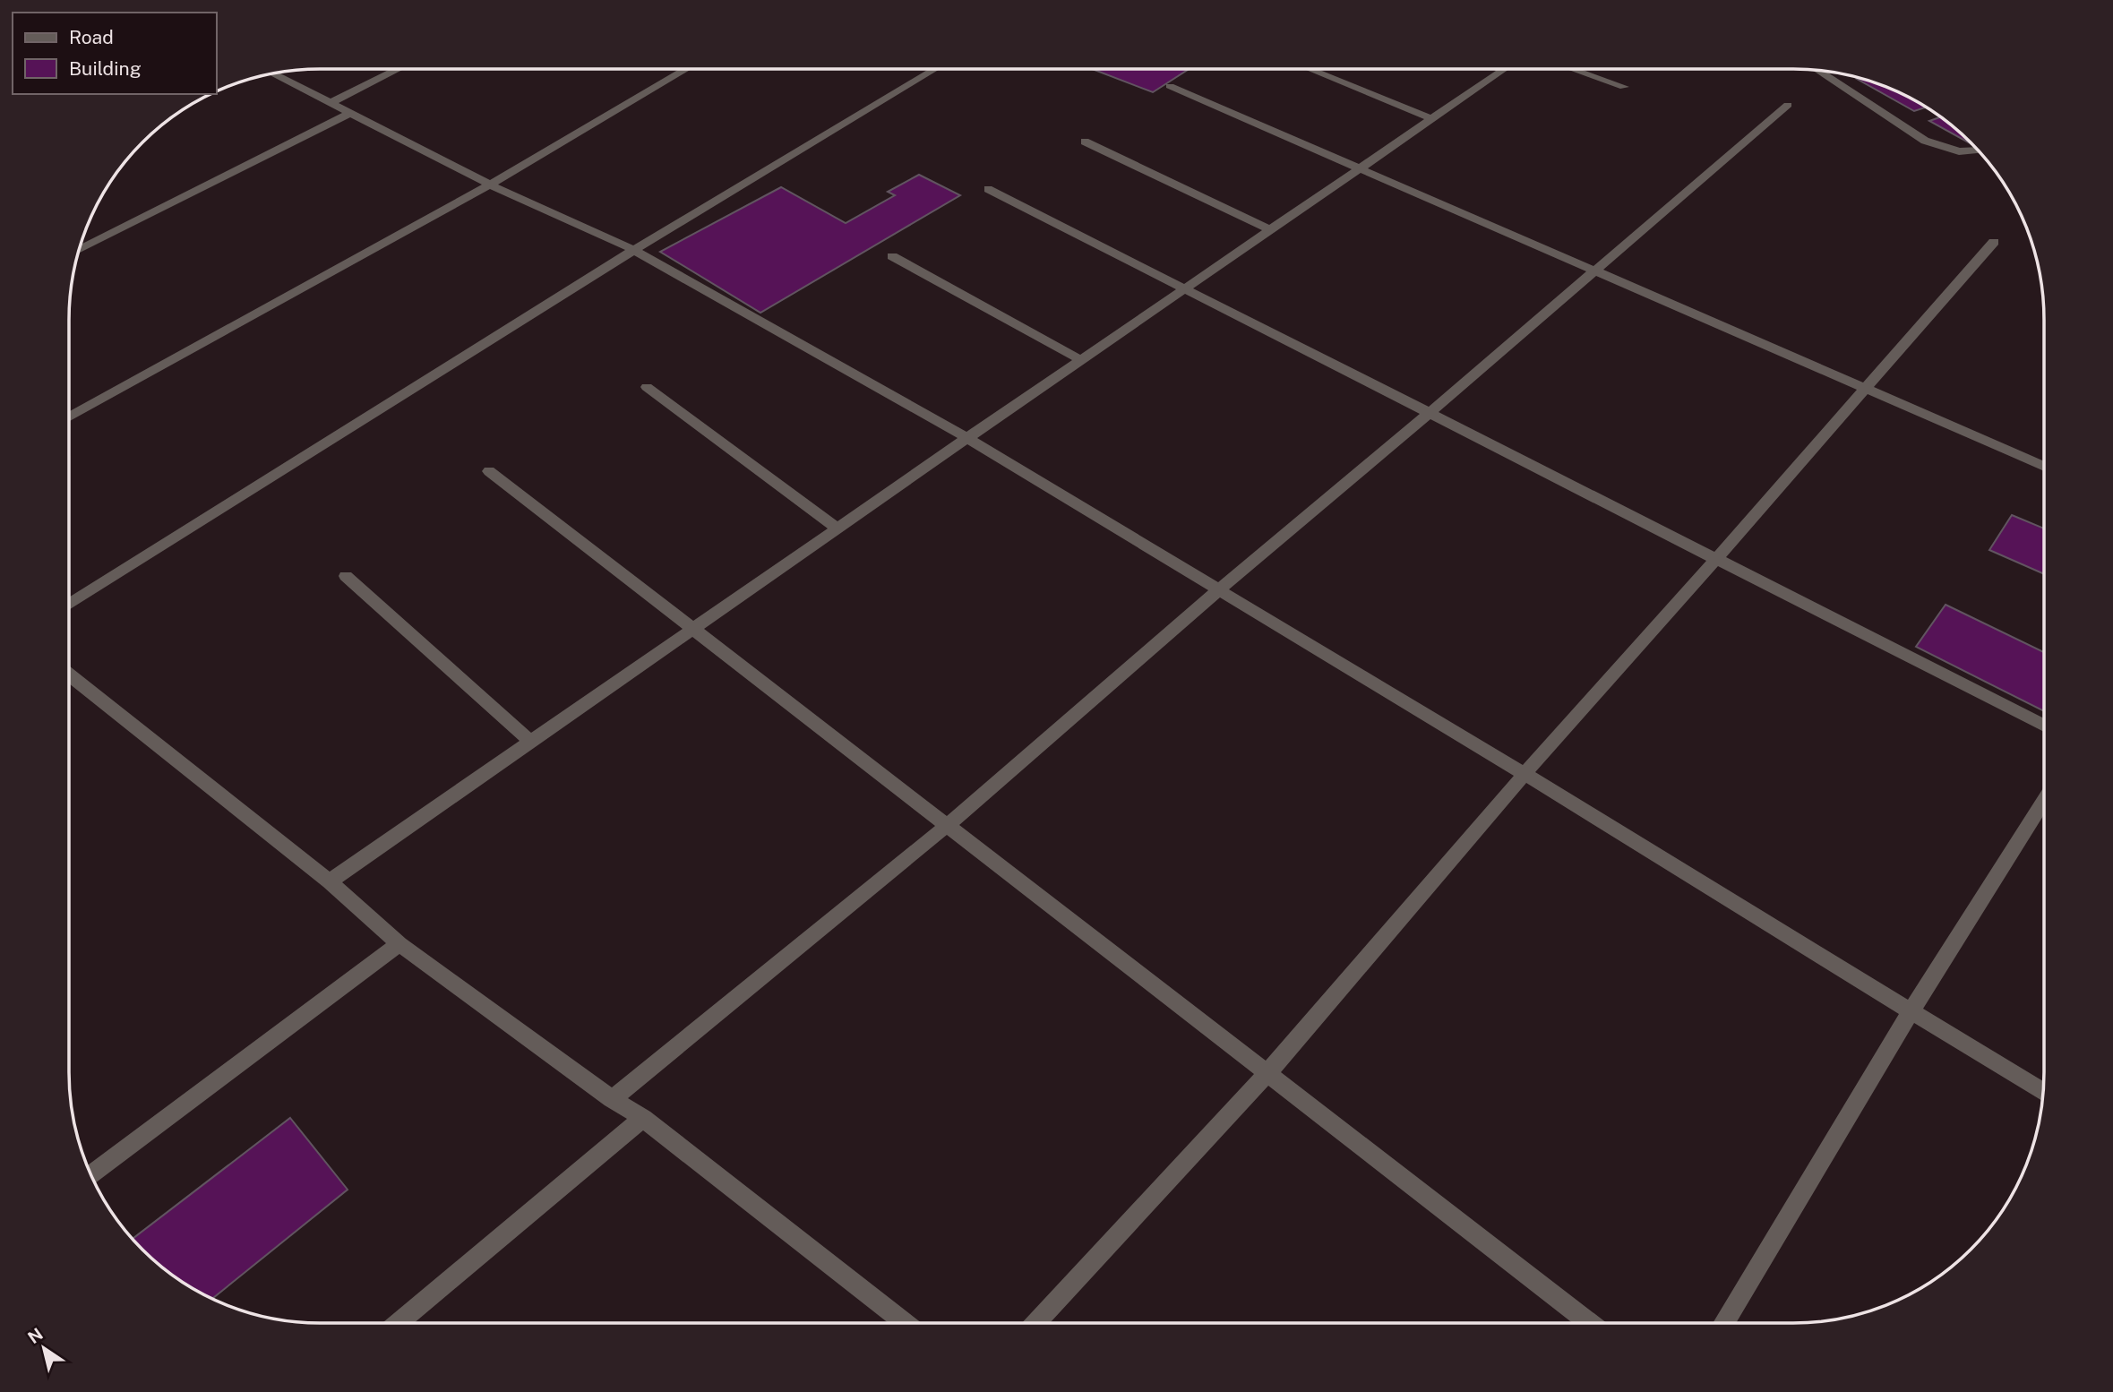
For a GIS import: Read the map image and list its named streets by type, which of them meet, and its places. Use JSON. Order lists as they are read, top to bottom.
{
  "legend": ["Road", "Building"],
  "north": "top left"
}
